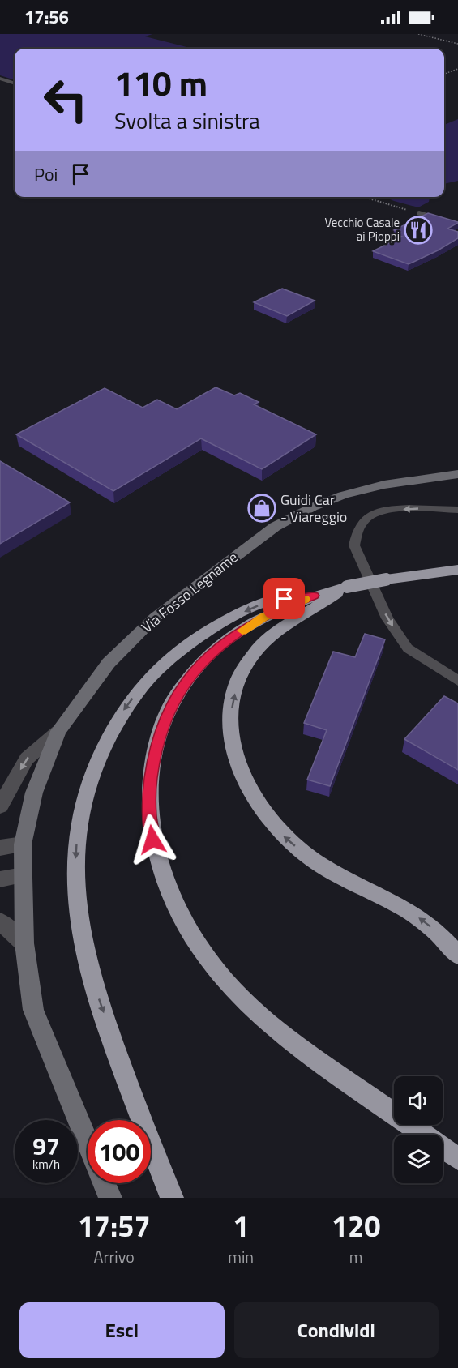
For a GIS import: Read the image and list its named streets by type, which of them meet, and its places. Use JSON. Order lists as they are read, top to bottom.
{
  "streets": {
    "street": ["Via Fosso Legname"]
  },
  "places": {
    "restaurant": ["Vecchio Casale ai Pioppi"],
    "shop": ["Guidi Car - Viareggio"]
  },
  "page": {
    "status": "17:56",
    "turn": ["110 m", "Svolta a sinistra"],
    "then": "Poi",
    "speed": "97 km/h",
    "limit": "100",
    "eta": [
      "17:57",
      "Arrivo",
      "1",
      "min",
      "120",
      "m"
    ],
    "buttons": ["Esci", "Condividi"]
  }
}
